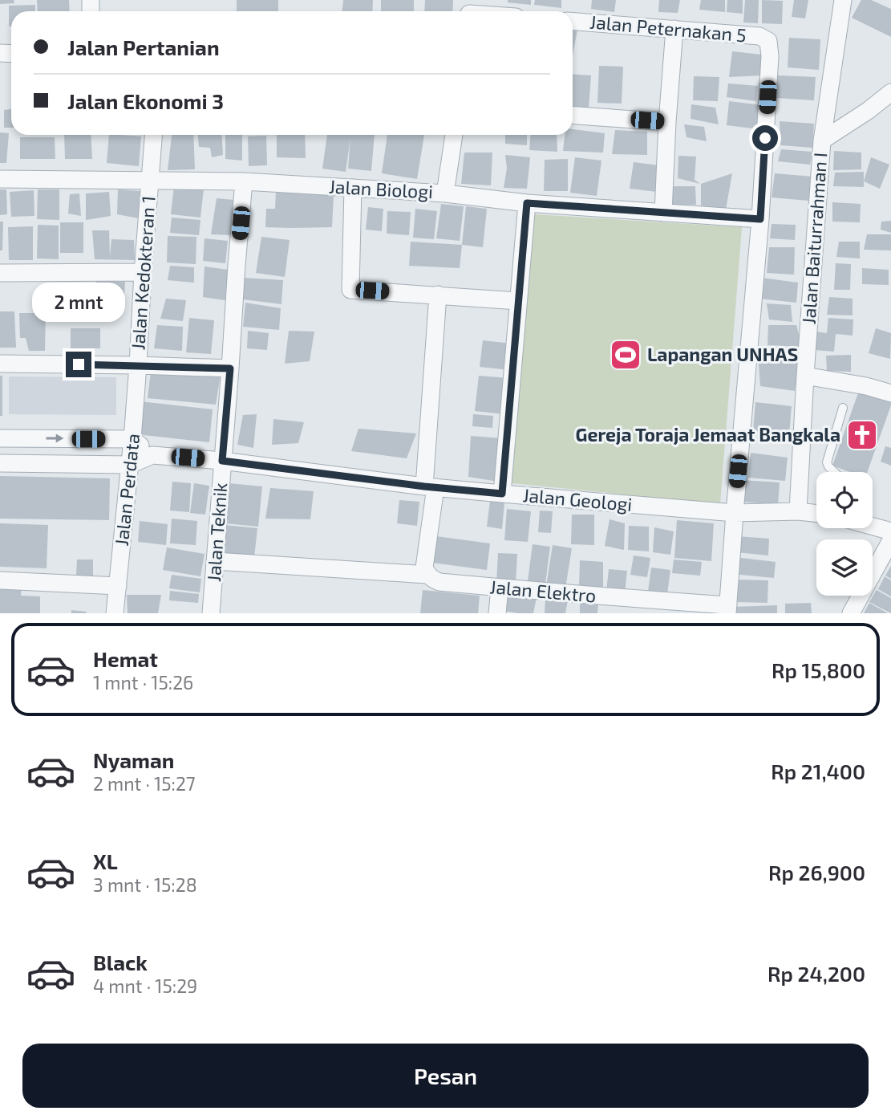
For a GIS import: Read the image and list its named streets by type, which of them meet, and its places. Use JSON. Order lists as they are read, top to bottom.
{
  "streets": {
    "street": [
      "Jalan Peternakan 5",
      "Jalan Biologi",
      "Jalan Baiturrahman I",
      "Jalan Kedokteran 1",
      "Jalan Perdata",
      "Jalan Geologi",
      "Jalan Teknik",
      "Jalan Elektro"
    ]
  },
  "crossings": [
    ["Jalan Peternakan 5", "Jalan Biologi"],
    ["Jalan Biologi", "Jalan Kedokteran 1"],
    ["Jalan Biologi", "Jalan Teknik"],
    ["Jalan Baiturrahman I", "Jalan Geologi"],
    ["Jalan Kedokteran 1", "Jalan Perdata"],
    ["Jalan Perdata", "Jalan Geologi"],
    ["Jalan Geologi", "Jalan Teknik"],
    ["Jalan Teknik", "Jalan Elektro"]
  ],
  "places": {
    "sports": ["Lapangan UNHAS"],
    "church": ["Gereja Toraja Jemaat Bangkala"]
  },
  "page": {
    "banner": ["Jalan Pertanian", "Jalan Ekonomi 3"],
    "bubble": "2 mnt",
    "list": [
      {
        "name": "Hemat",
        "note": "1 mnt · 15:26",
        "value": "Rp 15,800"
      },
      {
        "name": "Nyaman",
        "note": "2 mnt · 15:27",
        "value": "Rp 21,400"
      },
      {
        "name": "XL",
        "note": "3 mnt · 15:28",
        "value": "Rp 26,900"
      },
      {
        "name": "Black",
        "note": "4 mnt · 15:29",
        "value": "Rp 24,200"
      }
    ],
    "buttons": "Pesan"
  }
}
